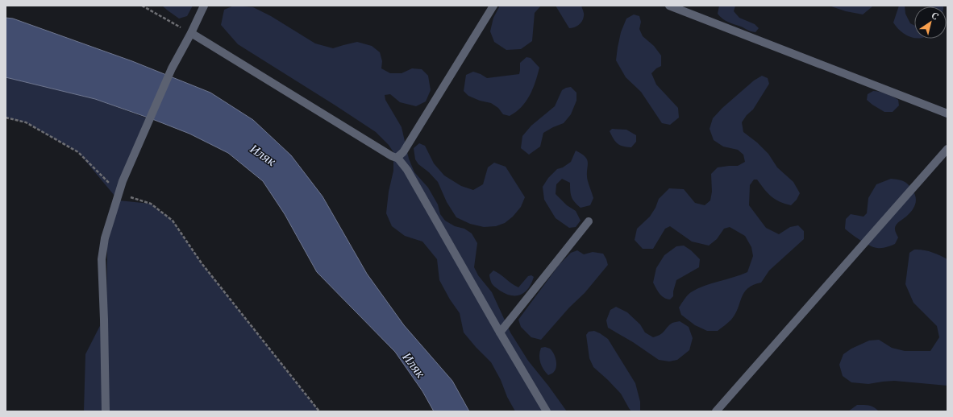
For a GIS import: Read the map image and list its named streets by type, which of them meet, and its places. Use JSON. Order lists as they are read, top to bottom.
{
  "water": ["Иляк"],
  "north": "top right"
}
